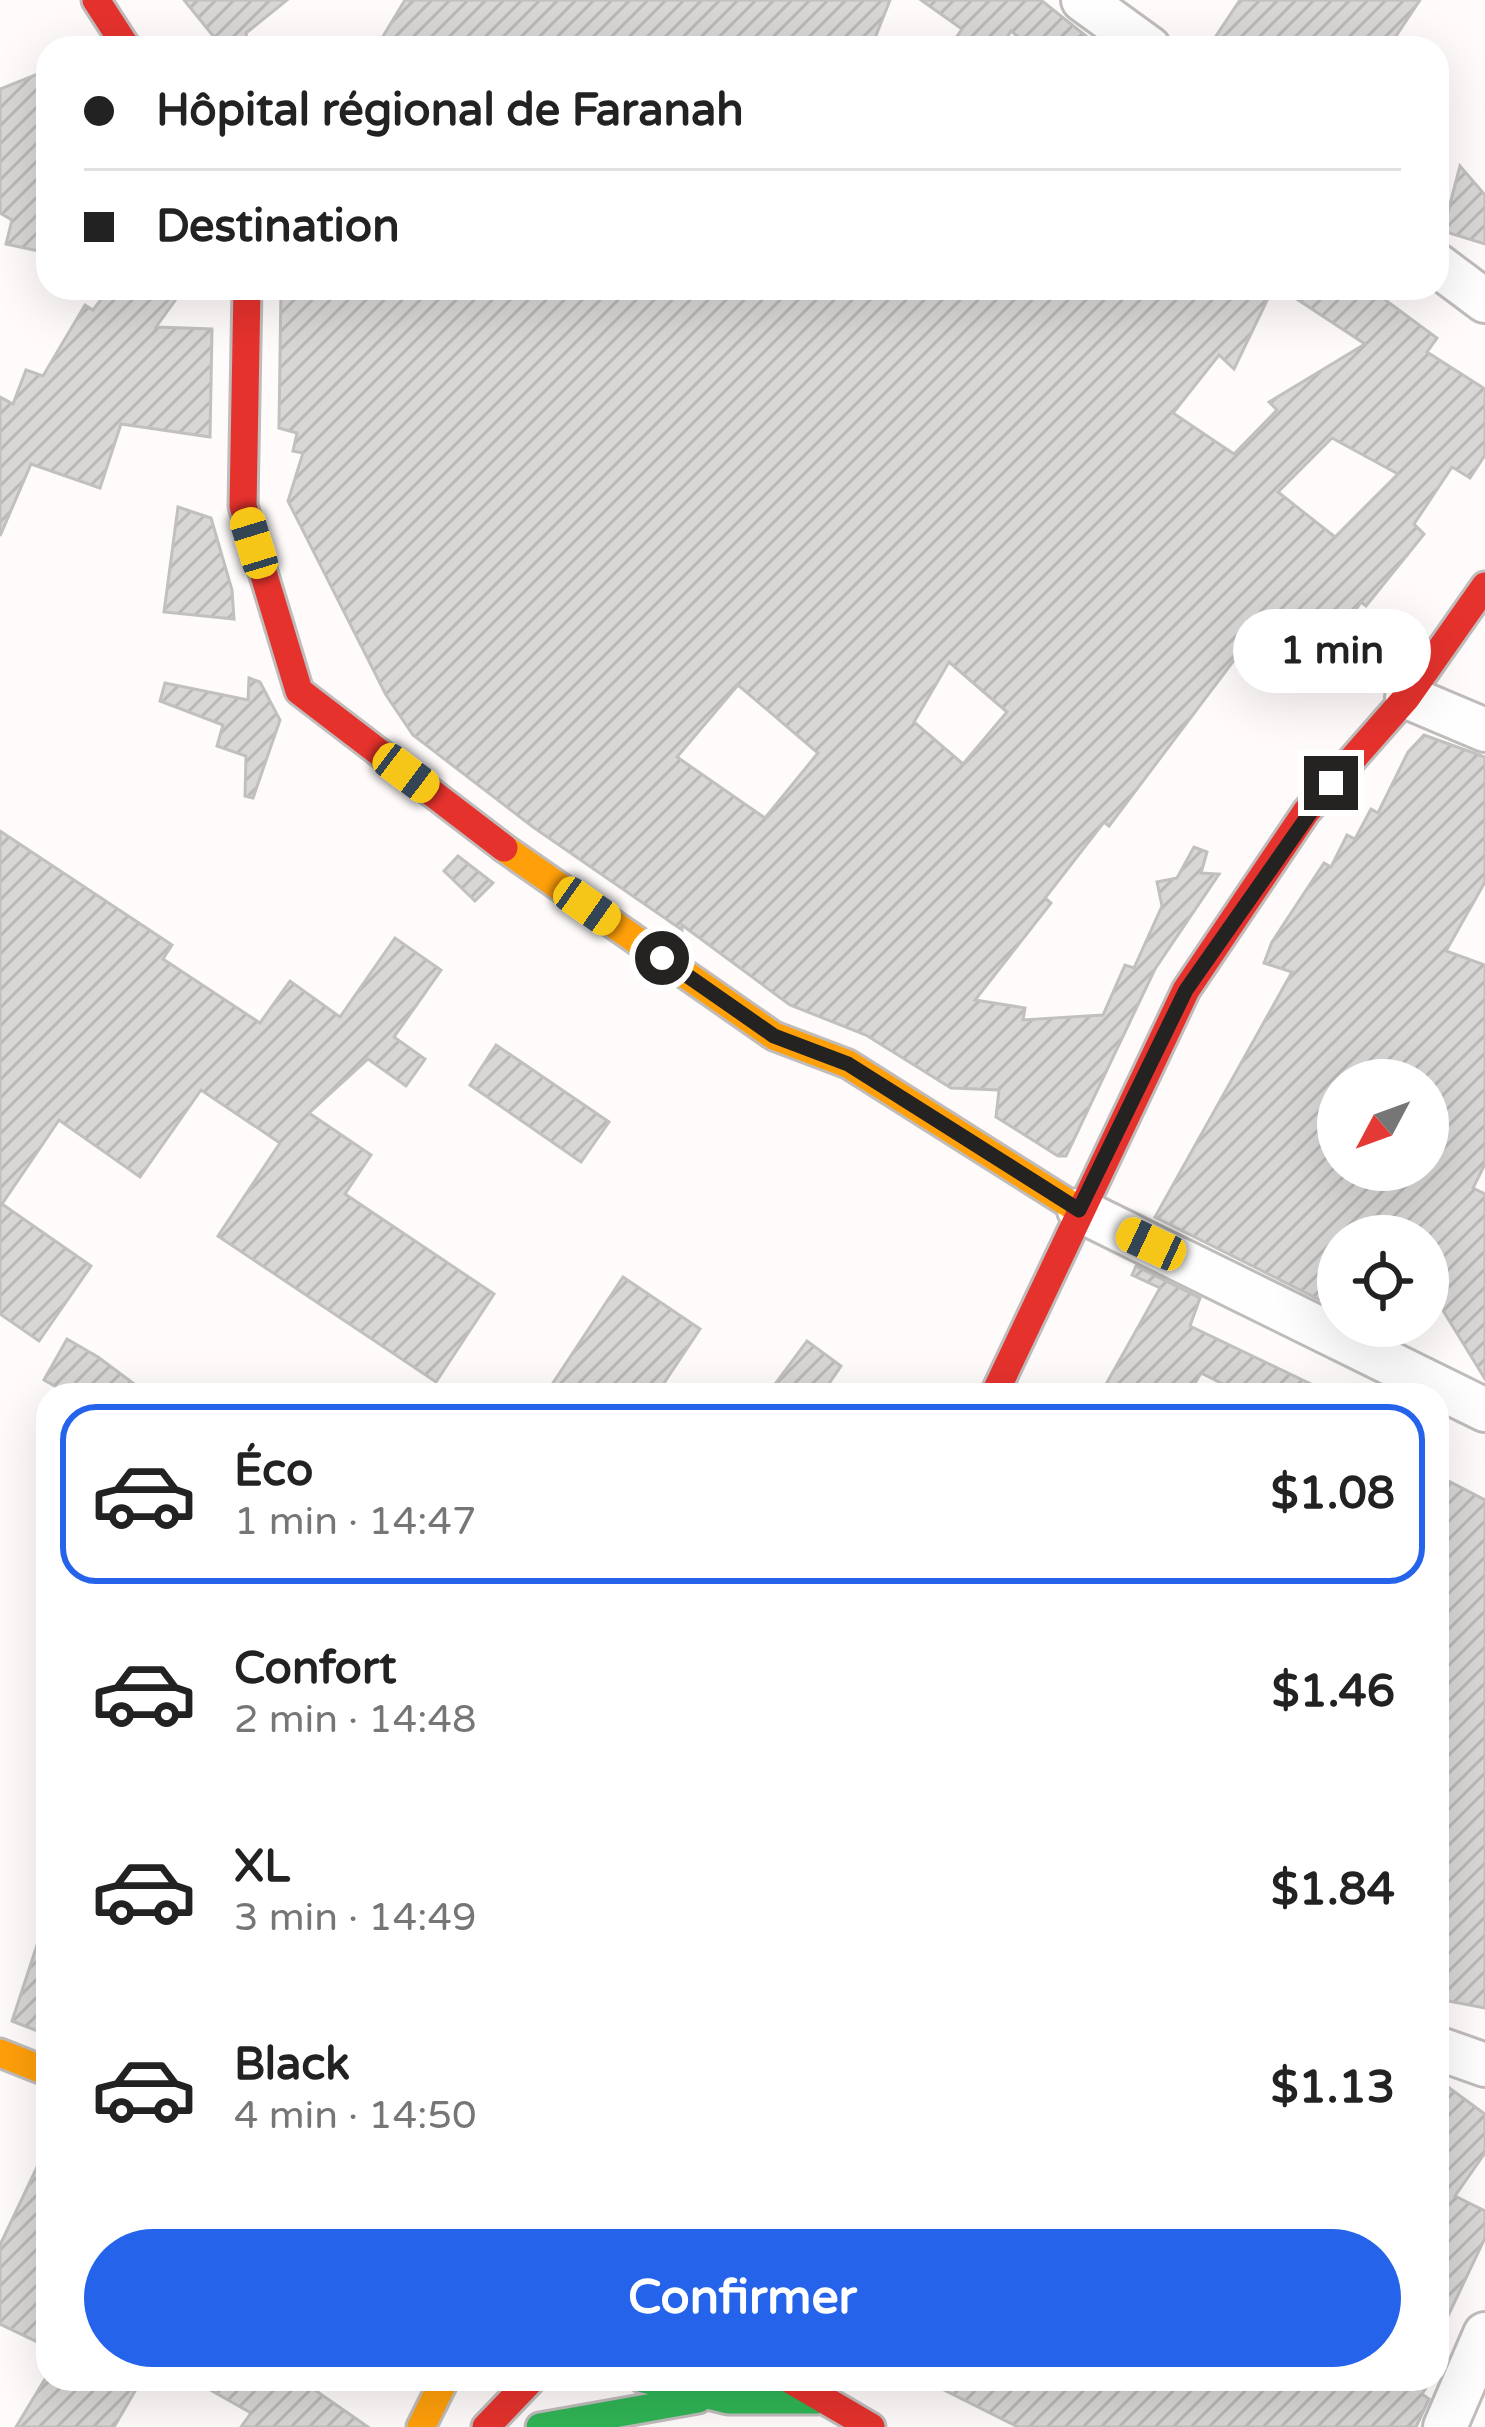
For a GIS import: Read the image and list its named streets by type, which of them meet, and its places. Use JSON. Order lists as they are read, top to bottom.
{
  "north": "bottom left",
  "page": {
    "banner": ["Hôpital régional de Faranah", "Destination"],
    "bubble": "1 min",
    "list": [
      {
        "name": "Éco",
        "note": "1 min · 14:47",
        "value": "$1.08"
      },
      {
        "name": "Confort",
        "note": "2 min · 14:48",
        "value": "$1.46"
      },
      {
        "name": "XL",
        "note": "3 min · 14:49",
        "value": "$1.84"
      },
      {
        "name": "Black",
        "note": "4 min · 14:50",
        "value": "$1.13"
      }
    ],
    "buttons": "Confirmer"
  }
}
